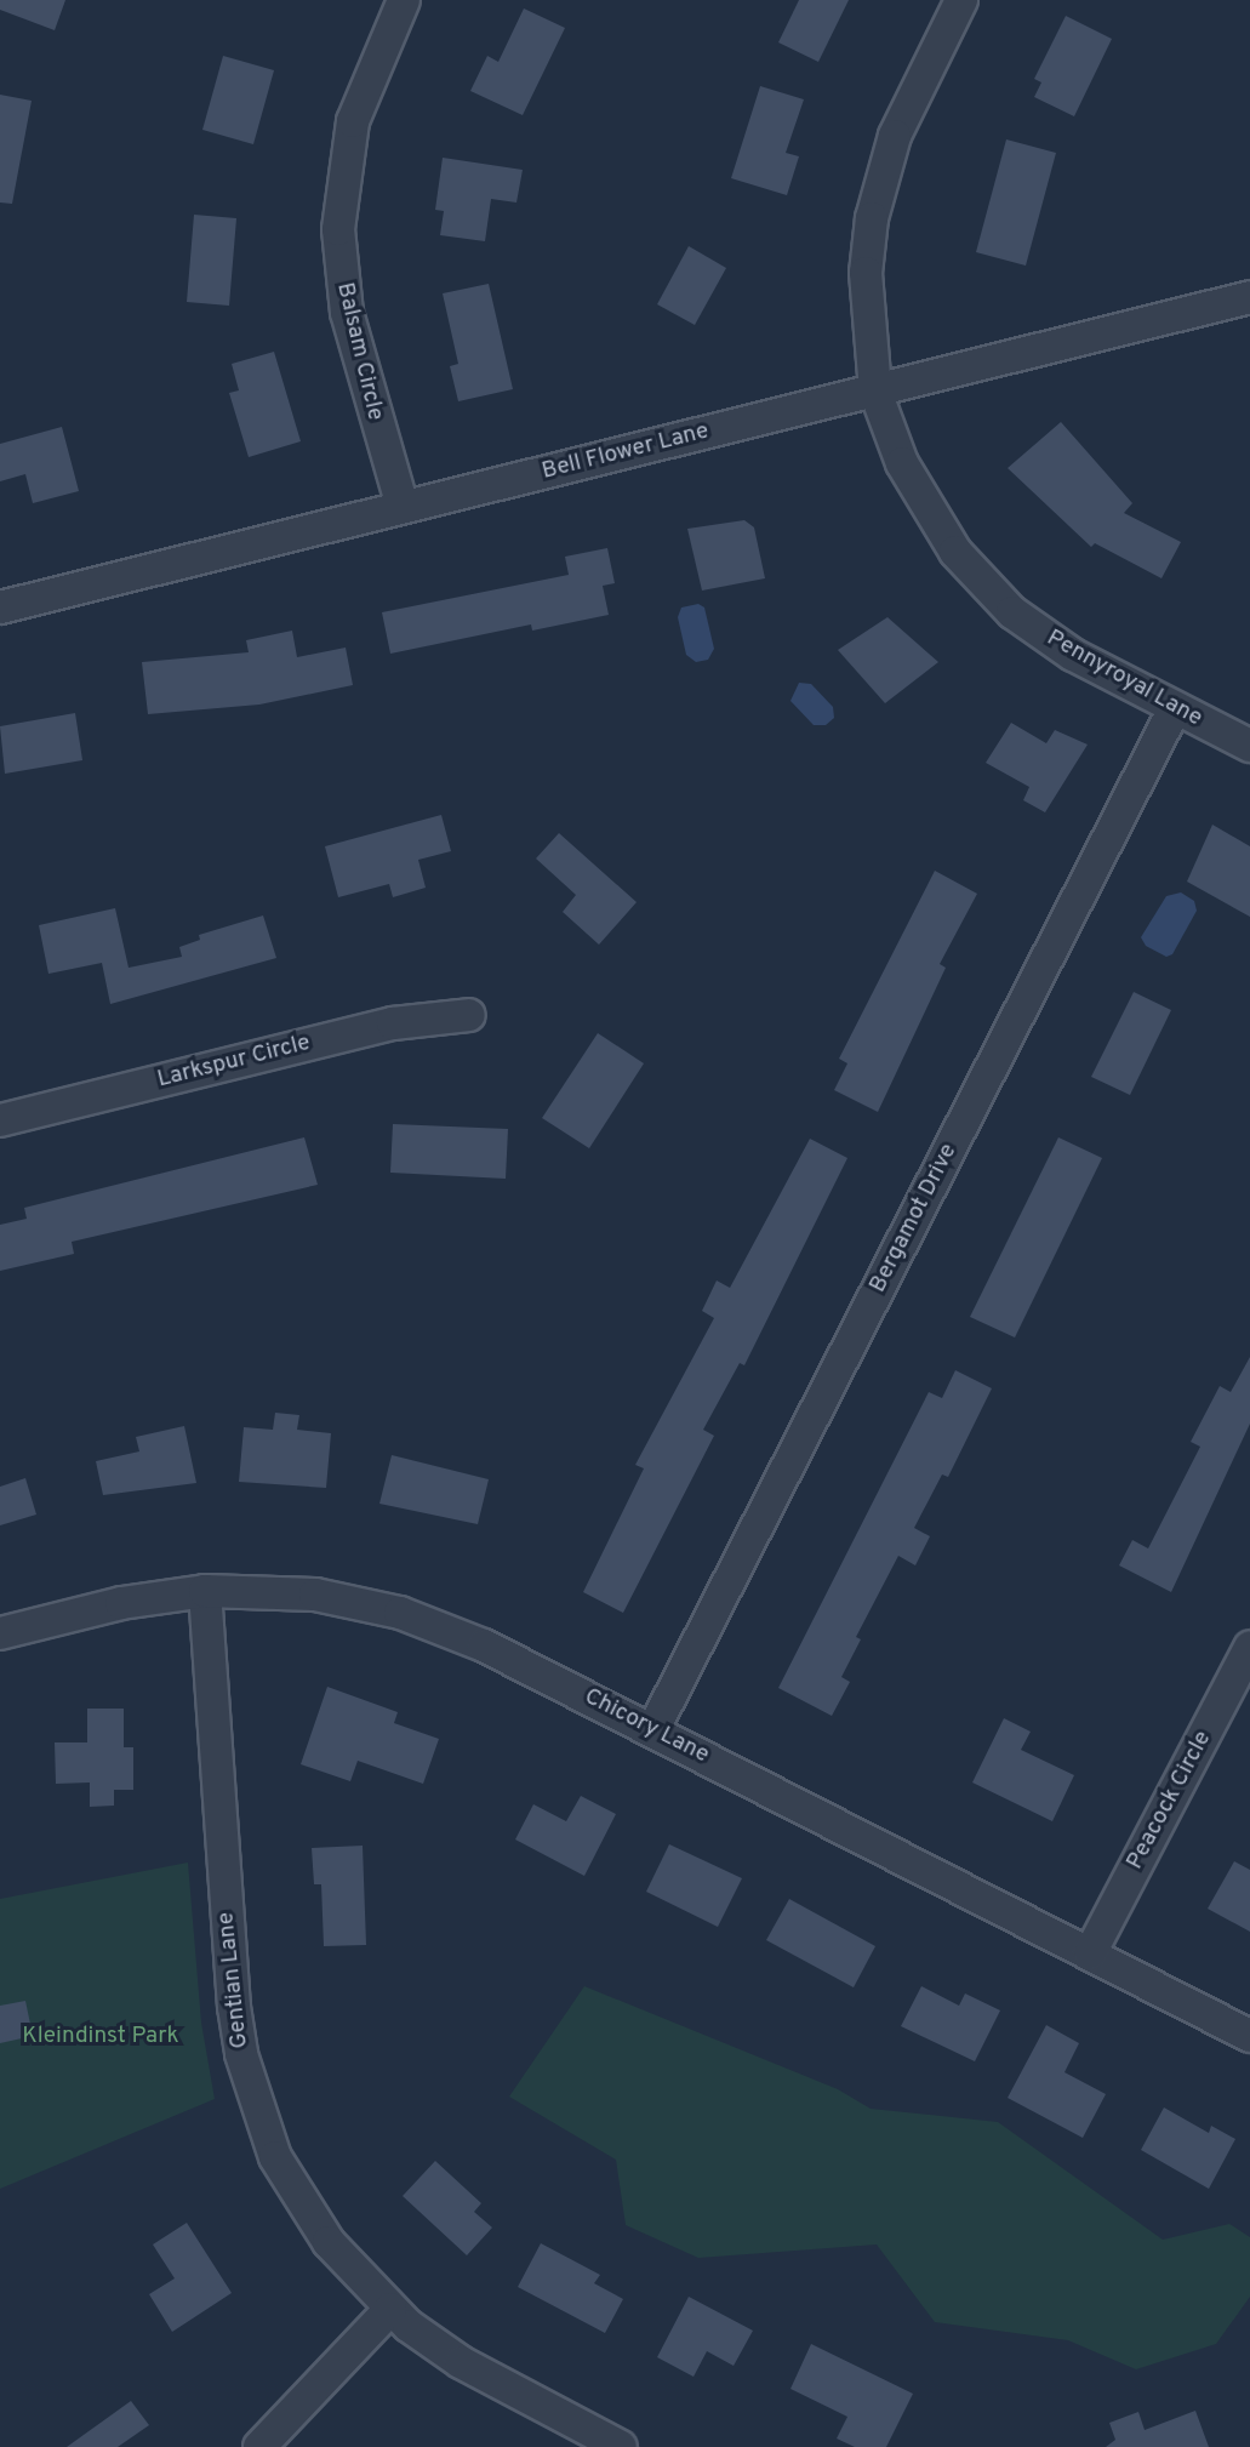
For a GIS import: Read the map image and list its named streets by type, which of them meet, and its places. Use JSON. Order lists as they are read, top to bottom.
{
  "streets": {
    "street": [
      "Balsam Circle",
      "Bell Flower Lane",
      "Pennyroyal Lane",
      "Larkspur Circle",
      "Bergamot Drive",
      "Chicory Lane",
      "Peacock Circle",
      "Gentian Lane"
    ]
  },
  "crossings": [
    ["Balsam Circle", "Bell Flower Lane"],
    ["Bell Flower Lane", "Pennyroyal Lane"],
    ["Pennyroyal Lane", "Bergamot Drive"],
    ["Bergamot Drive", "Chicory Lane"],
    ["Chicory Lane", "Peacock Circle"],
    ["Chicory Lane", "Gentian Lane"]
  ],
  "parks": ["Kleindinst Park"]
}
